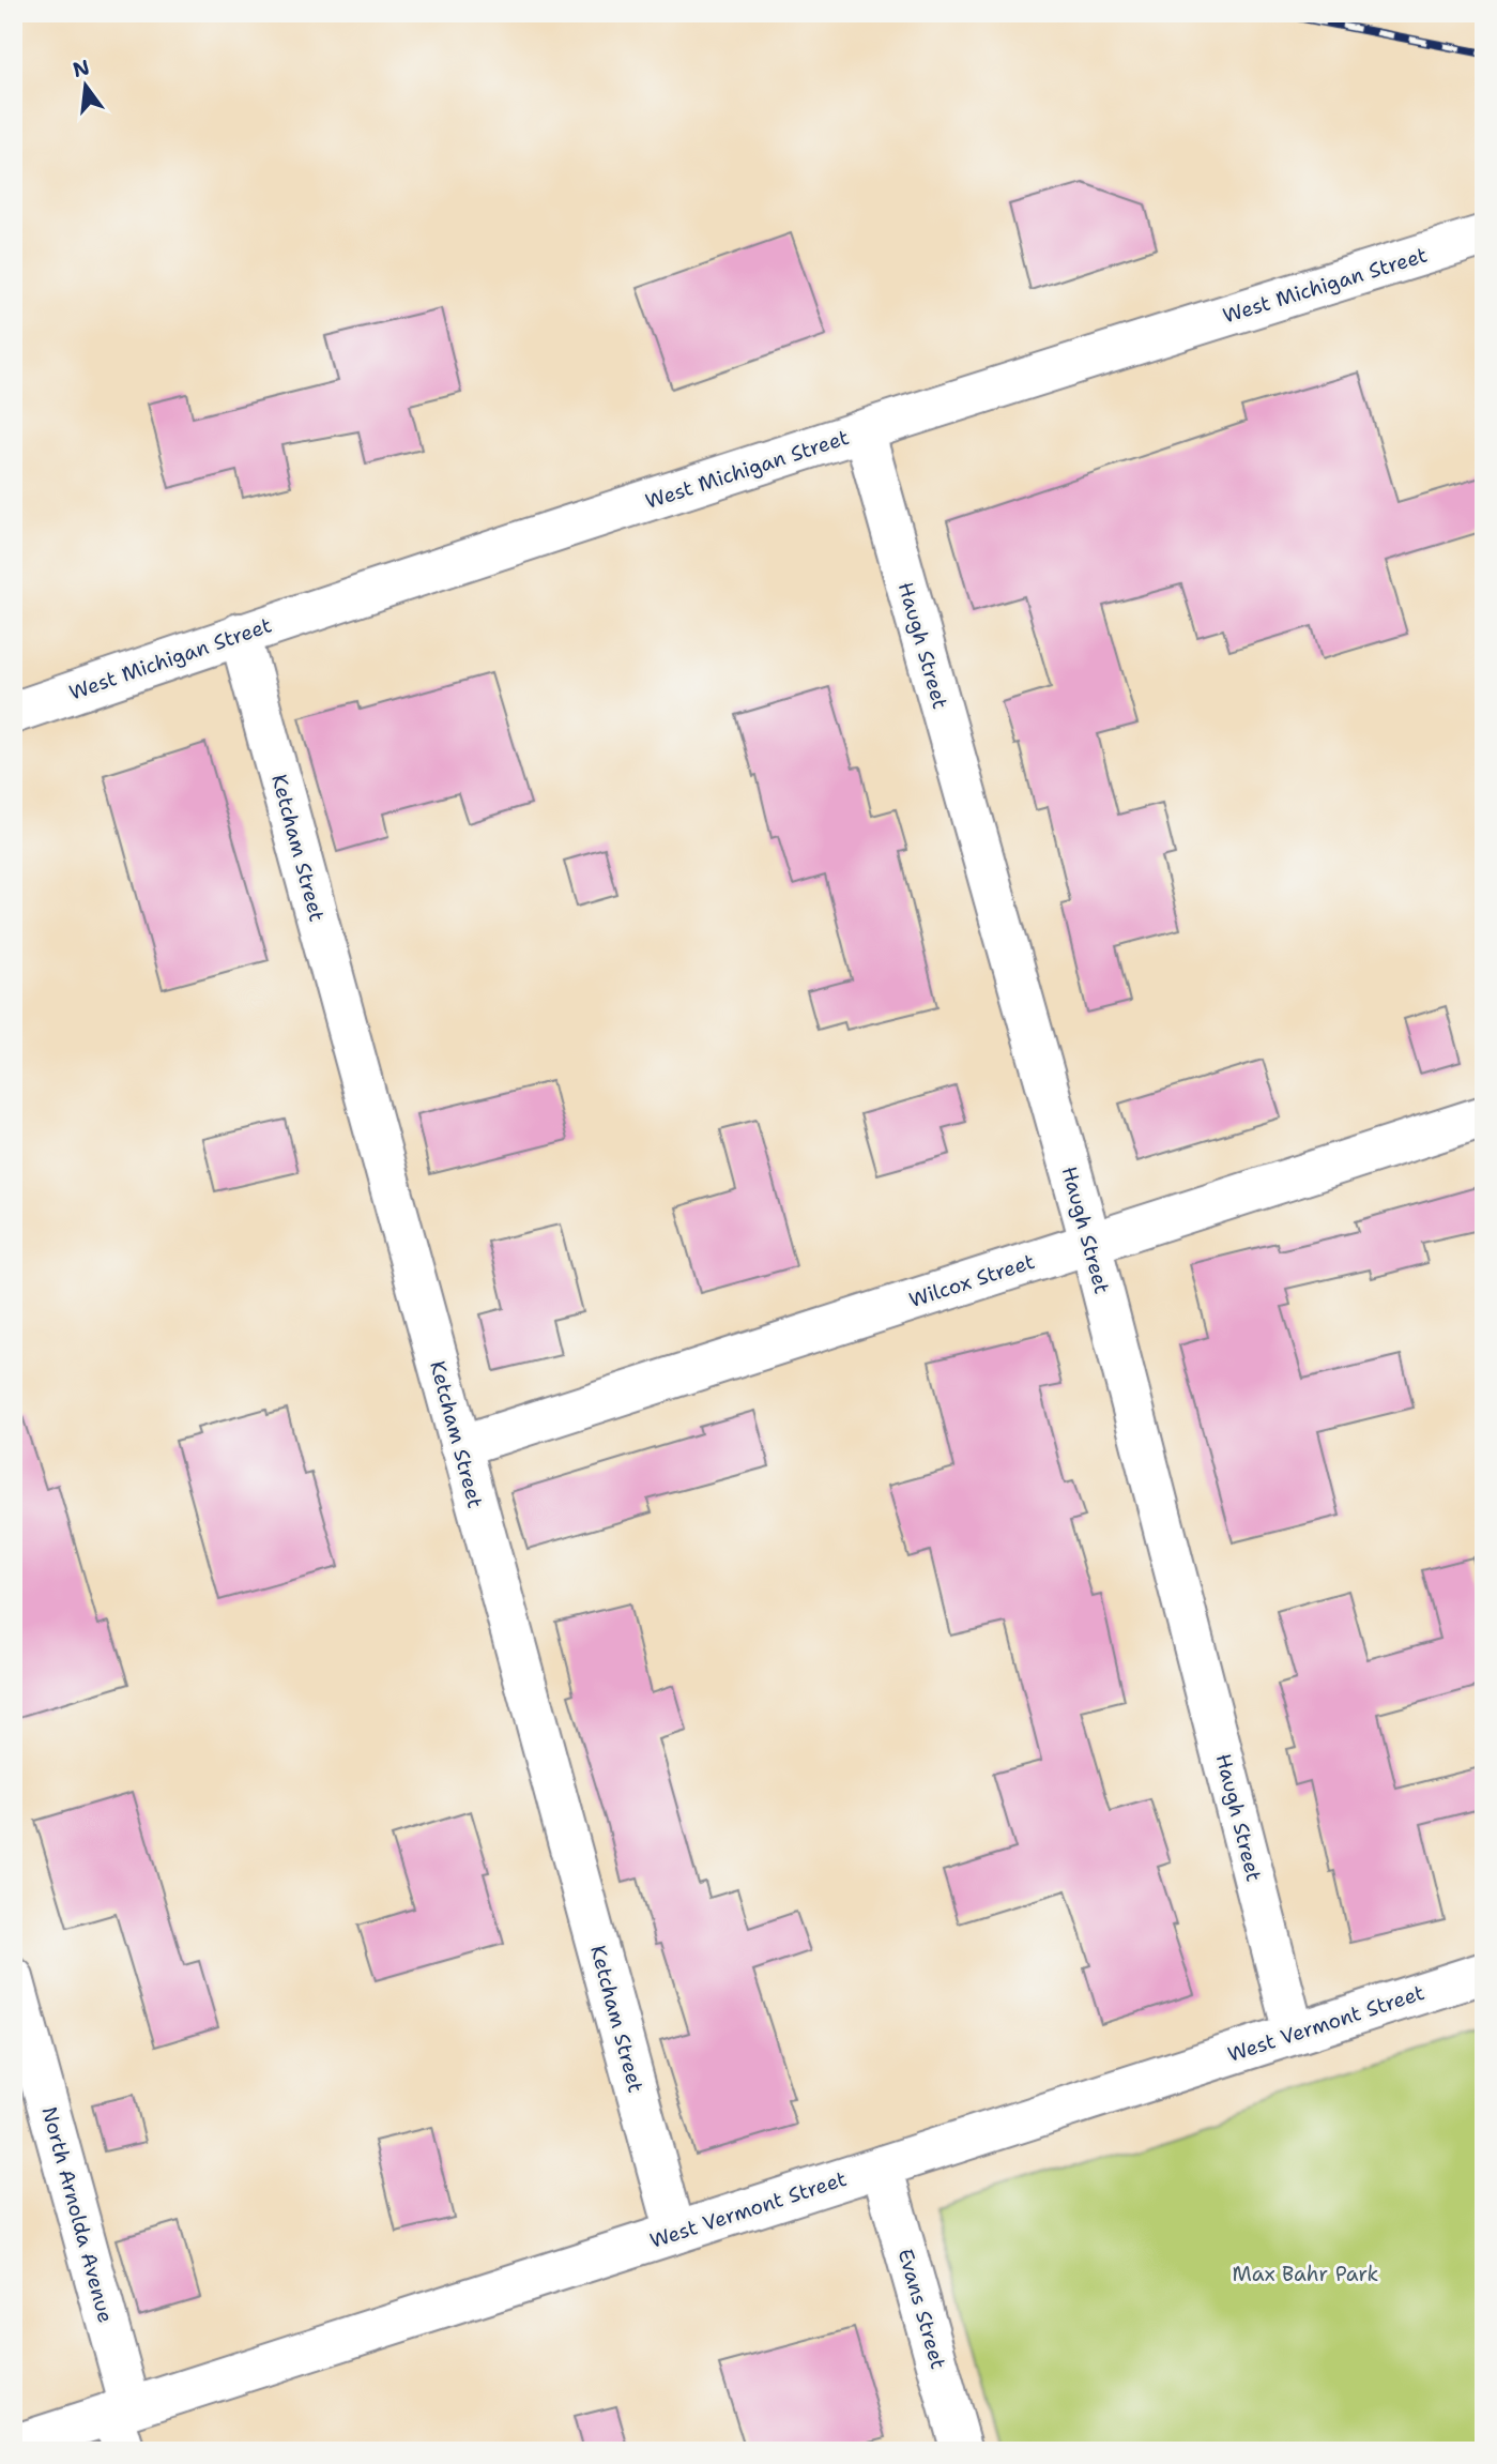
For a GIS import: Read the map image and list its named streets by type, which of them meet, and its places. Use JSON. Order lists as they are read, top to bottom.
{
  "streets": {
    "street": [
      "West Michigan Street",
      "Haugh Street",
      "Ketcham Street",
      "Wilcox Street",
      "West Vermont Street",
      "North Arnolda Avenue",
      "Evans Street"
    ]
  },
  "crossings": [
    ["West Michigan Street", "Haugh Street"],
    ["West Michigan Street", "Ketcham Street"],
    ["Haugh Street", "Wilcox Street"],
    ["Haugh Street", "West Vermont Street"],
    ["Ketcham Street", "Wilcox Street"],
    ["Ketcham Street", "West Vermont Street"],
    ["West Vermont Street", "North Arnolda Avenue"],
    ["West Vermont Street", "Evans Street"]
  ],
  "parks": ["Max Bahr Park"],
  "north": "top"
}
